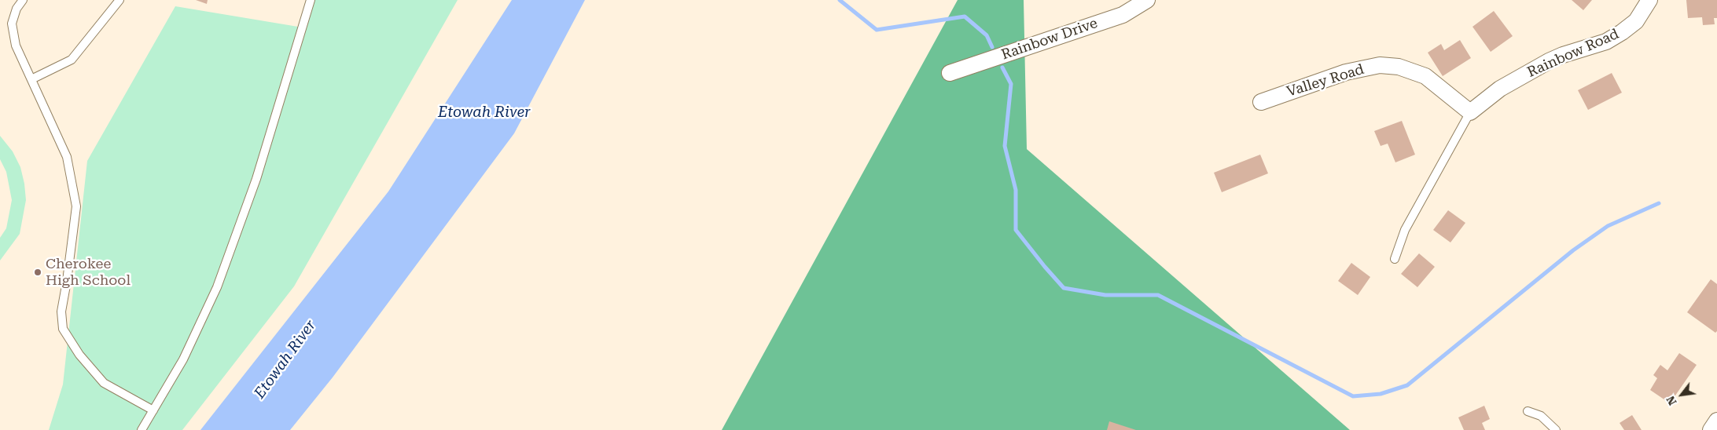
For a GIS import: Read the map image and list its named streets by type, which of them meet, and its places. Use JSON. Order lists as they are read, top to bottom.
{
  "streets": {
    "street": ["Rainbow Drive", "Rainbow Road", "Valley Road"]
  },
  "crossings": [
    ["Rainbow Road", "Valley Road"]
  ],
  "water": ["Etowah River"],
  "places": ["Cherokee High School"],
  "north": "bottom left"
}
